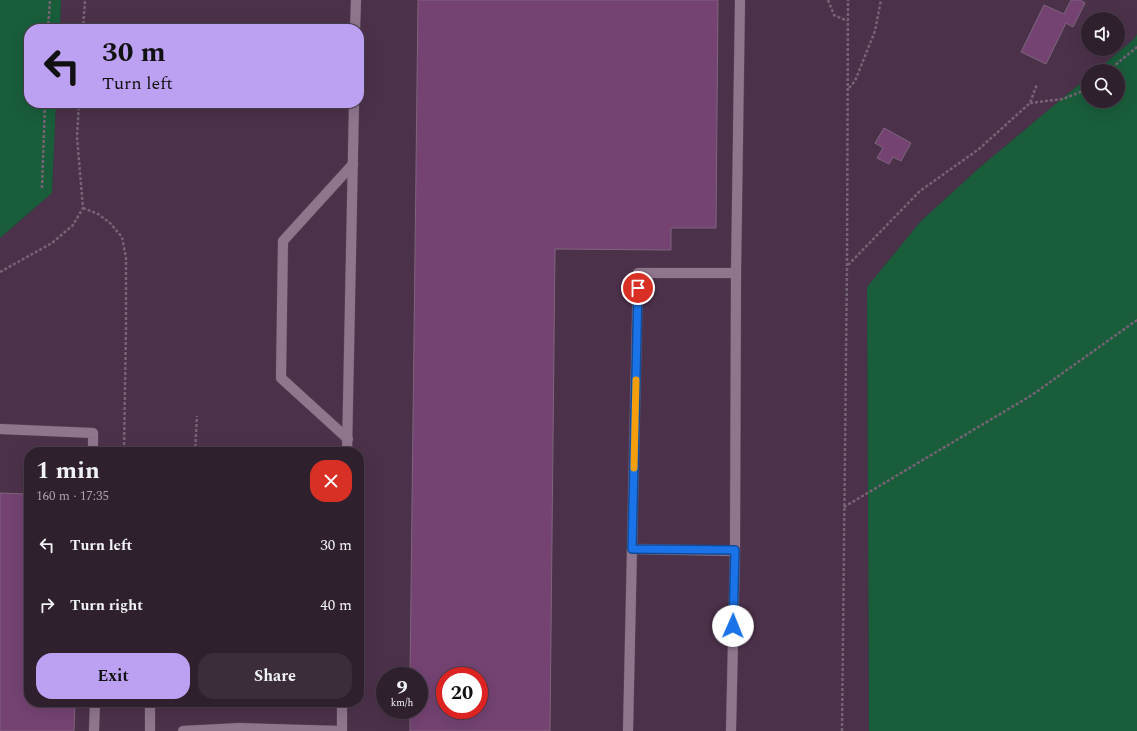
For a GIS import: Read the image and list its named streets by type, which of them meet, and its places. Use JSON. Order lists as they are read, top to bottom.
{
  "page": {
    "turn": ["30 m", "Turn left"],
    "heading": ["1 min", "160 m · 17:35"],
    "list": [
      {
        "name": "Turn left",
        "value": "30 m"
      },
      {
        "name": "Turn right",
        "value": "40 m"
      }
    ],
    "buttons": ["Exit", "Share"],
    "speed": "9 km/h",
    "limit": "20"
  }
}
